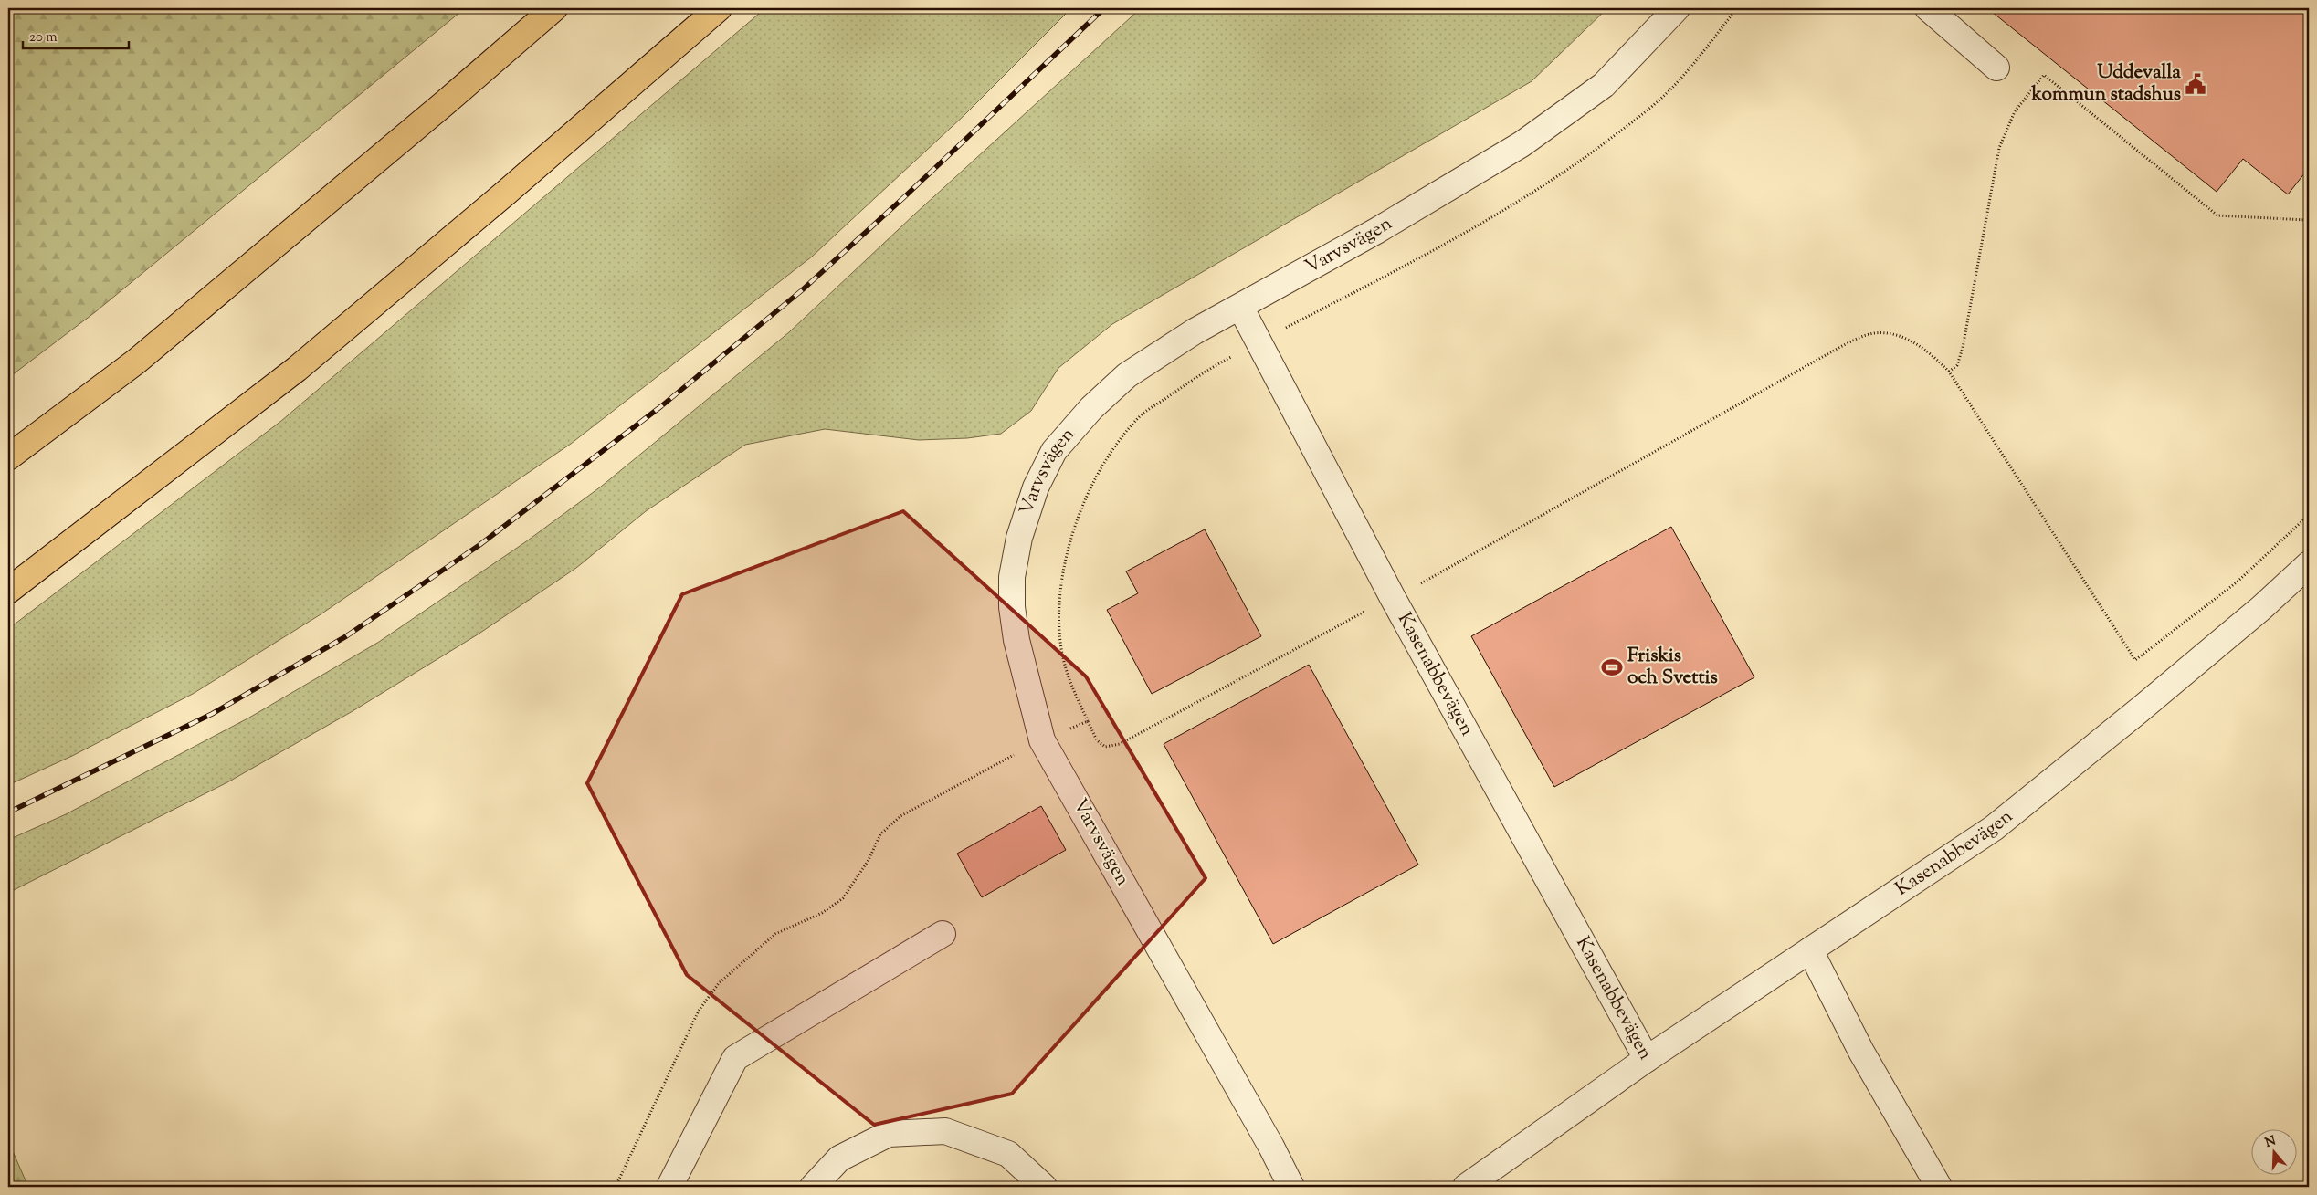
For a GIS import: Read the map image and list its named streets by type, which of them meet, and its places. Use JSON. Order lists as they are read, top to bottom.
{
  "streets": {
    "street": ["Varvsvägen", "Kasenabbevägen"]
  },
  "crossings": [
    ["Varvsvägen", "Kasenabbevägen"]
  ],
  "places": {
    "public building": ["Uddevalla kommun stadshus"],
    "sports": ["Friskis och Svettis"]
  },
  "scale_bar": "20 m",
  "north": "top"
}
